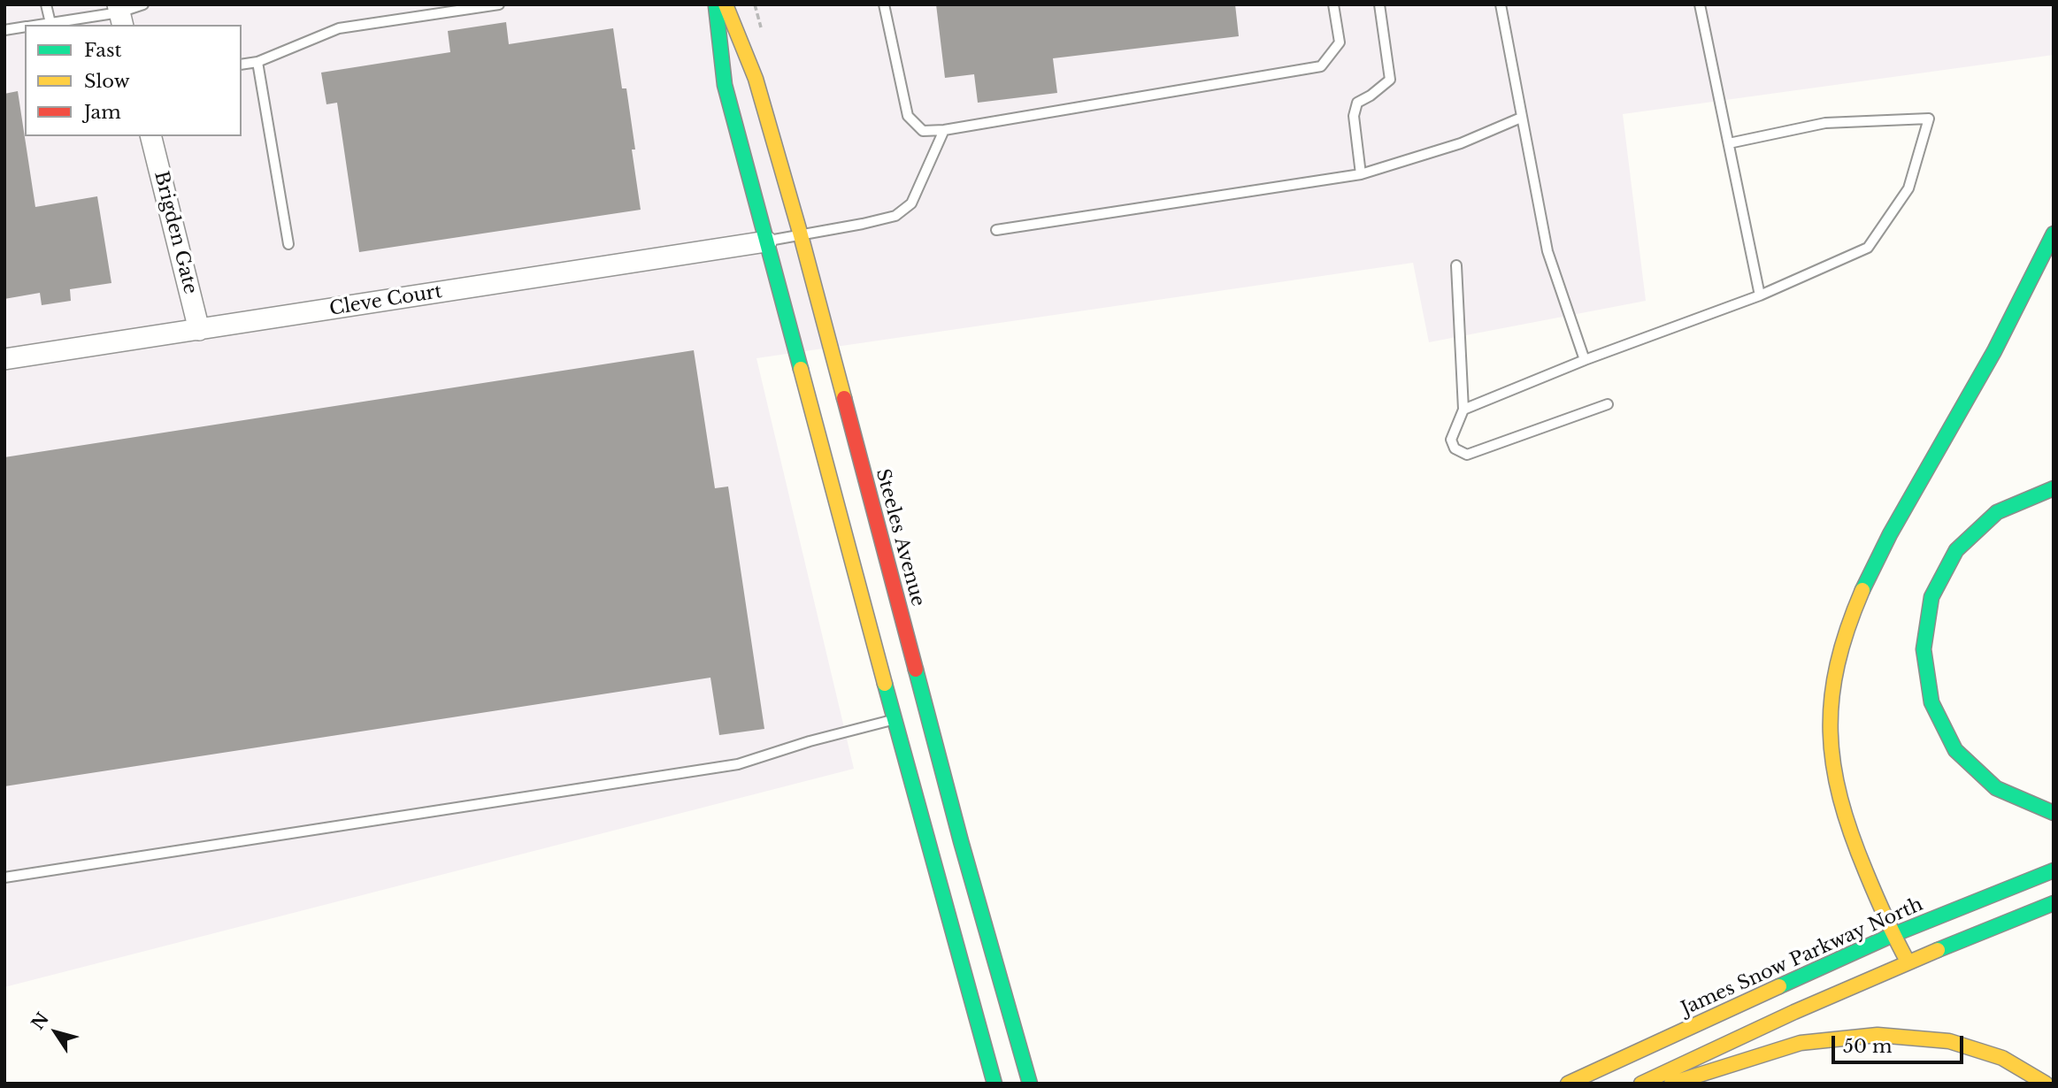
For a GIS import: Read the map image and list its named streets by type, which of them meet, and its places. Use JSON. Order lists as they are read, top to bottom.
{
  "streets": {
    "main road": ["Steeles Avenue", "James Snow Parkway North"],
    "street": ["Brigden Gate", "Cleve Court"]
  },
  "crossings": [
    ["Brigden Gate", "Cleve Court"]
  ],
  "legend": ["Fast", "Slow", "Jam"],
  "scale_bar": "50 m",
  "north": "top left"
}
